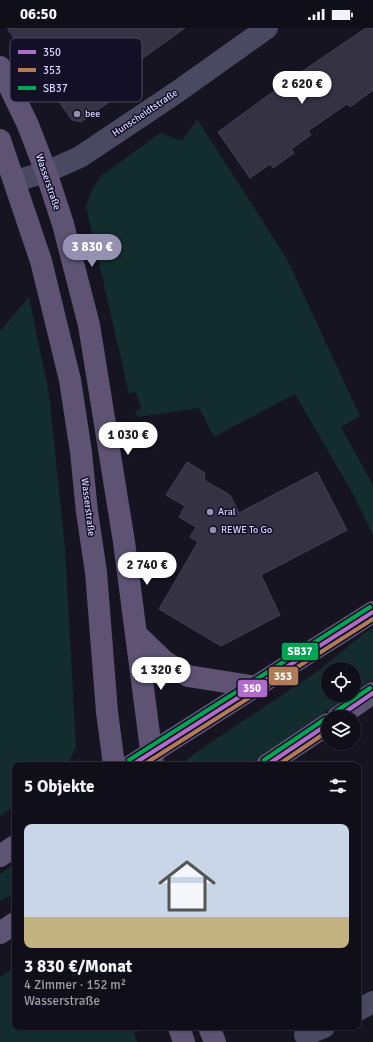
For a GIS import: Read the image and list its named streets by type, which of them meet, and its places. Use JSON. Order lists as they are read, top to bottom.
{
  "streets": {
    "main road": ["Wasserstraße"],
    "street": ["Hunscheidtstraße"]
  },
  "crossings": [
    ["Hunscheidtstraße", "Wasserstraße"]
  ],
  "places": ["bee", "Aral", "REWE To Go"],
  "lines": ["transit line SB37", "transit line 350", "transit line 353"],
  "legend": ["350", "353", "SB37"],
  "page": {
    "status": "06:50",
    "price": [
      "2 620 €",
      "3 830 €",
      "1 030 €",
      "2 740 €",
      "1 320 €"
    ],
    "heading": "5 Objekte",
    "list": [
      {
        "name": "3 830 €/Monat",
        "note": "4 Zimmer · 152 m² · Wasserstraße"
      }
    ]
  }
}
